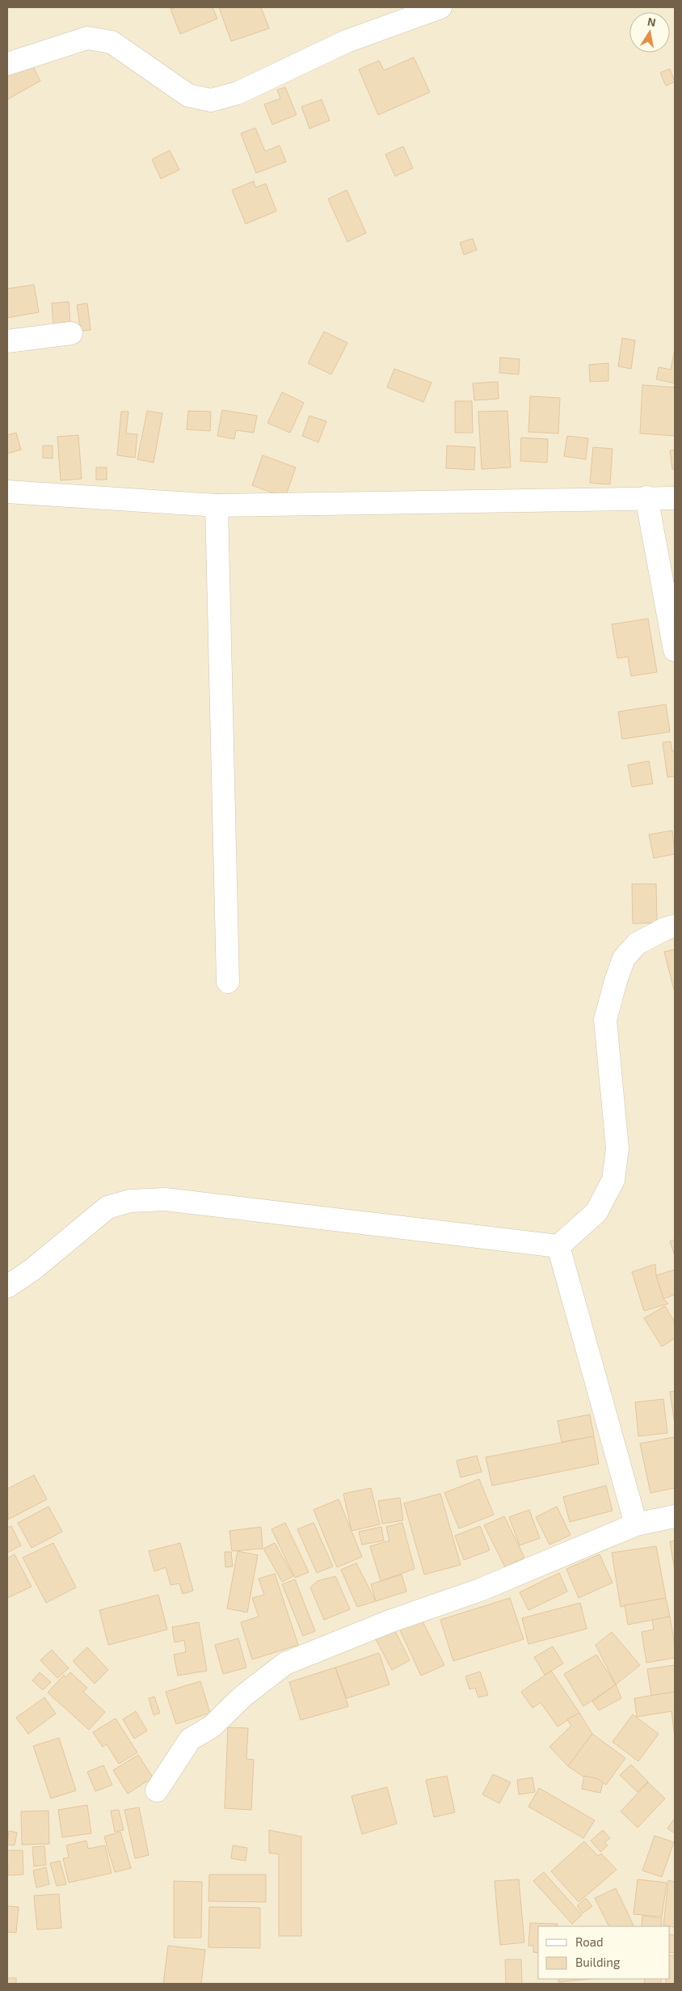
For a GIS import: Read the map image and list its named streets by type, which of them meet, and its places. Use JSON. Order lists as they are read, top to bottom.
{
  "legend": ["Road", "Building"],
  "north": "top"
}
